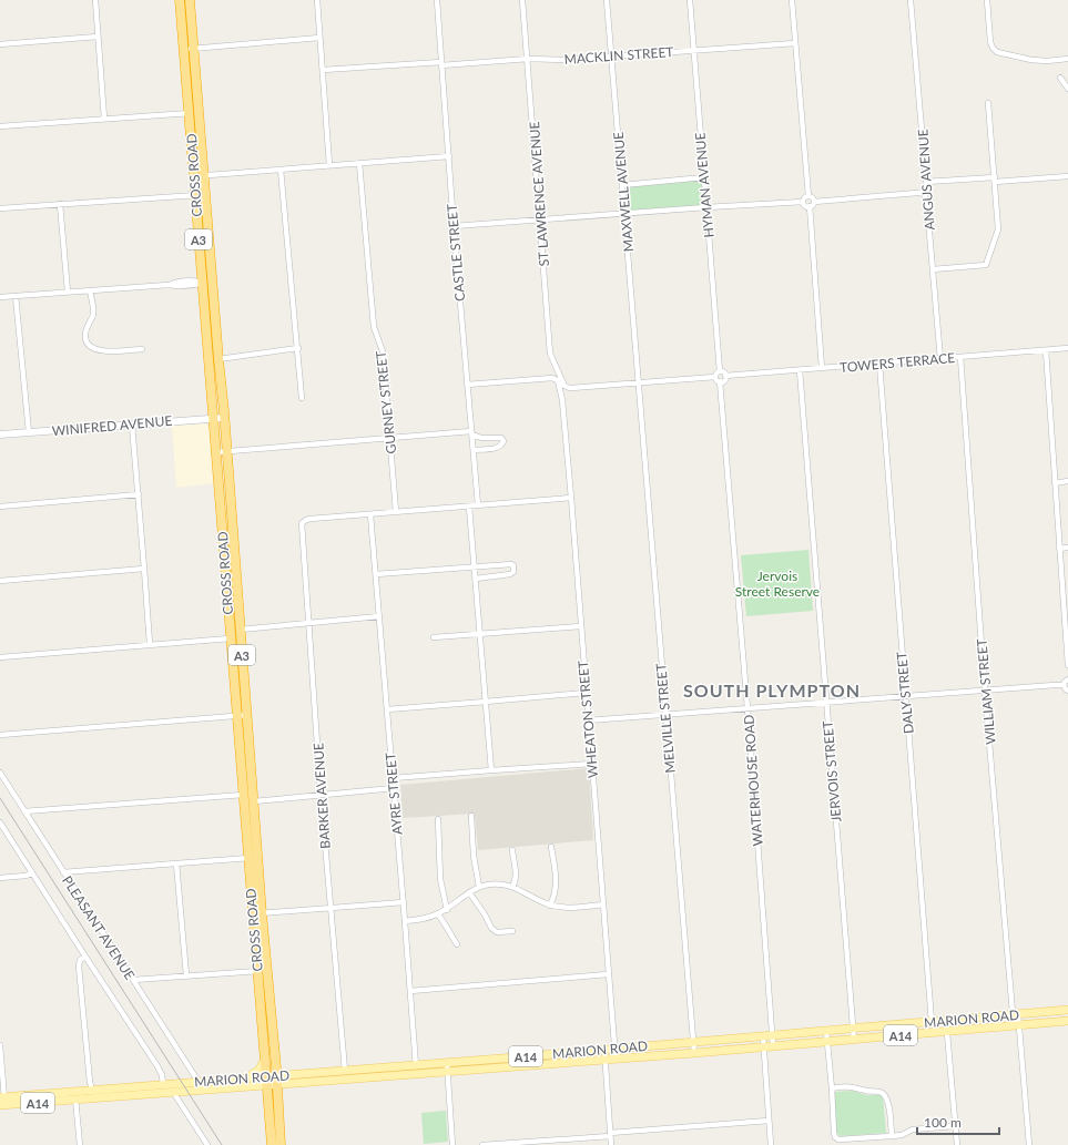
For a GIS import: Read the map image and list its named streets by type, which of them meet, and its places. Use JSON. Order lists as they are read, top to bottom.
{
  "streets": {
    "highway": ["CROSS ROAD", "A3"],
    "main road": ["MARION ROAD", "A14"],
    "street": [
      "MACKLIN STREET",
      "ANGUS AVENUE",
      "HYMAN AVENUE",
      "MAXWELL AVENUE",
      "ST LAWRENCE AVENUE",
      "CASTLE STREET",
      "TOWERS TERRACE",
      "GURNEY STREET",
      "WINIFRED AVENUE",
      "WILLIAM STREET",
      "DALY STREET",
      "MELVILLE STREET",
      "WHEATON STREET",
      "JERVOIS STREET",
      "WATERHOUSE ROAD",
      "AYRE STREET",
      "BARKER AVENUE",
      "PLEASANT AVENUE"
    ]
  },
  "crossings": [
    ["MACKLIN STREET", "HYMAN AVENUE"],
    ["MACKLIN STREET", "MAXWELL AVENUE"],
    ["MACKLIN STREET", "ST LAWRENCE AVENUE"],
    ["MACKLIN STREET", "CASTLE STREET"],
    ["CROSS ROAD", "WINIFRED AVENUE"],
    ["CROSS ROAD", "MARION ROAD"],
    ["ANGUS AVENUE", "TOWERS TERRACE"],
    ["HYMAN AVENUE", "TOWERS TERRACE"],
    ["HYMAN AVENUE", "WATERHOUSE ROAD"],
    ["MAXWELL AVENUE", "MELVILLE STREET"],
    ["TOWERS TERRACE", "WILLIAM STREET"],
    ["TOWERS TERRACE", "DALY STREET"],
    ["TOWERS TERRACE", "JERVOIS STREET"],
    ["TOWERS TERRACE", "WATERHOUSE ROAD"],
    ["WILLIAM STREET", "MARION ROAD"],
    ["DALY STREET", "MARION ROAD"],
    ["MELVILLE STREET", "MARION ROAD"],
    ["WHEATON STREET", "MARION ROAD"],
    ["JERVOIS STREET", "MARION ROAD"],
    ["WATERHOUSE ROAD", "MARION ROAD"],
    ["AYRE STREET", "BARKER AVENUE"],
    ["AYRE STREET", "MARION ROAD"],
    ["BARKER AVENUE", "MARION ROAD"],
    ["PLEASANT AVENUE", "MARION ROAD"]
  ],
  "districts": ["SOUTH PLYMPTON"],
  "parks": ["Jervois Street Reserve"],
  "scale_bar": "100 m"
}
